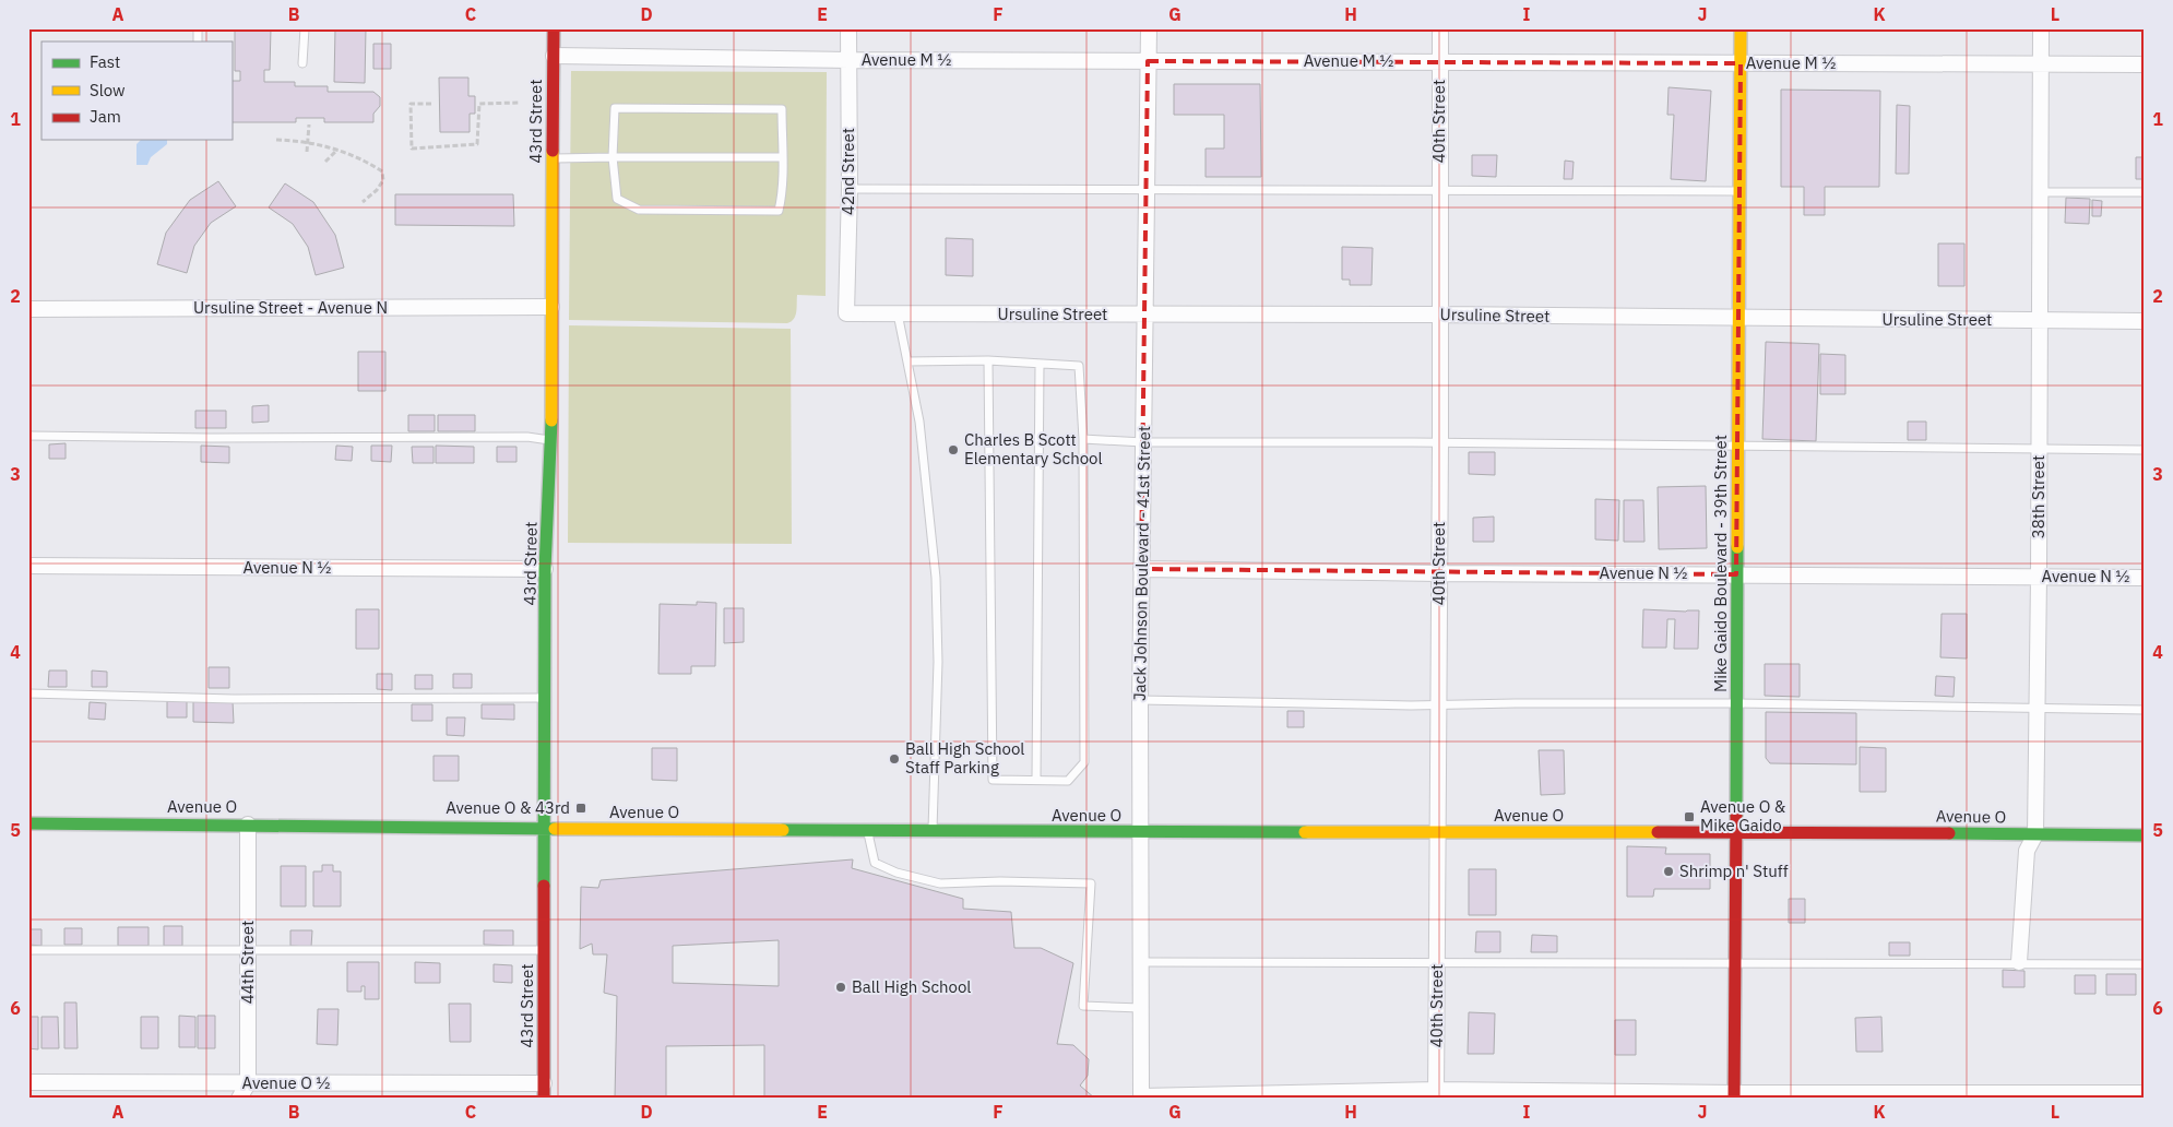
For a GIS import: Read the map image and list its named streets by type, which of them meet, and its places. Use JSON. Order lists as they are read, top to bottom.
{
  "streets": {
    "main road": ["43rd Street", "Mike Gaido Boulevard - 39th Street", "Avenue O"],
    "street": [
      "Avenue M ½",
      "40th Street",
      "42nd Street",
      "Ursuline Street - Avenue N",
      "Ursuline Street",
      "38th Street",
      "Jack Johnson Boulevard - 41st Street",
      "Avenue N ½",
      "44th Street",
      "Avenue O ½"
    ]
  },
  "crossings": [
    ["Avenue M ½", "43rd Street"],
    ["Avenue M ½", "40th Street"],
    ["Avenue M ½", "42nd Street"],
    ["Avenue M ½", "38th Street"],
    ["Avenue M ½", "Jack Johnson Boulevard - 41st Street"],
    ["Avenue M ½", "Mike Gaido Boulevard - 39th Street"],
    ["43rd Street", "Ursuline Street - Avenue N"],
    ["43rd Street", "Avenue N ½"],
    ["43rd Street", "Avenue O"],
    ["43rd Street", "Avenue O ½"],
    ["40th Street", "Ursuline Street"],
    ["40th Street", "Avenue N ½"],
    ["40th Street", "Avenue O"],
    ["42nd Street", "Ursuline Street"],
    ["Ursuline Street", "38th Street"],
    ["Ursuline Street", "Jack Johnson Boulevard - 41st Street"],
    ["Ursuline Street", "Mike Gaido Boulevard - 39th Street"],
    ["38th Street", "Avenue N ½"],
    ["38th Street", "Avenue O"],
    ["Jack Johnson Boulevard - 41st Street", "Avenue N ½"],
    ["Jack Johnson Boulevard - 41st Street", "Avenue O"],
    ["Mike Gaido Boulevard - 39th Street", "Avenue N ½"],
    ["Mike Gaido Boulevard - 39th Street", "Avenue O"],
    ["Avenue O", "44th Street"],
    ["44th Street", "Avenue O ½"]
  ],
  "places": {
    "other": [
      "Charles B Scott Elementary School",
      "Ball High School Staff Parking",
      "Shrimp n' Stuff",
      "Ball High School"
    ],
    "transit": ["Avenue O & 43rd", "Avenue O & Mike Gaido"]
  },
  "legend": ["Fast", "Slow", "Jam"],
  "grid": {
    "columns": [
      "A",
      "B",
      "C",
      "D",
      "E",
      "F",
      "G",
      "H",
      "I",
      "J",
      "K",
      "L"
    ],
    "rows": [
      "1",
      "2",
      "3",
      "4",
      "5",
      "6"
    ]
  }
}
